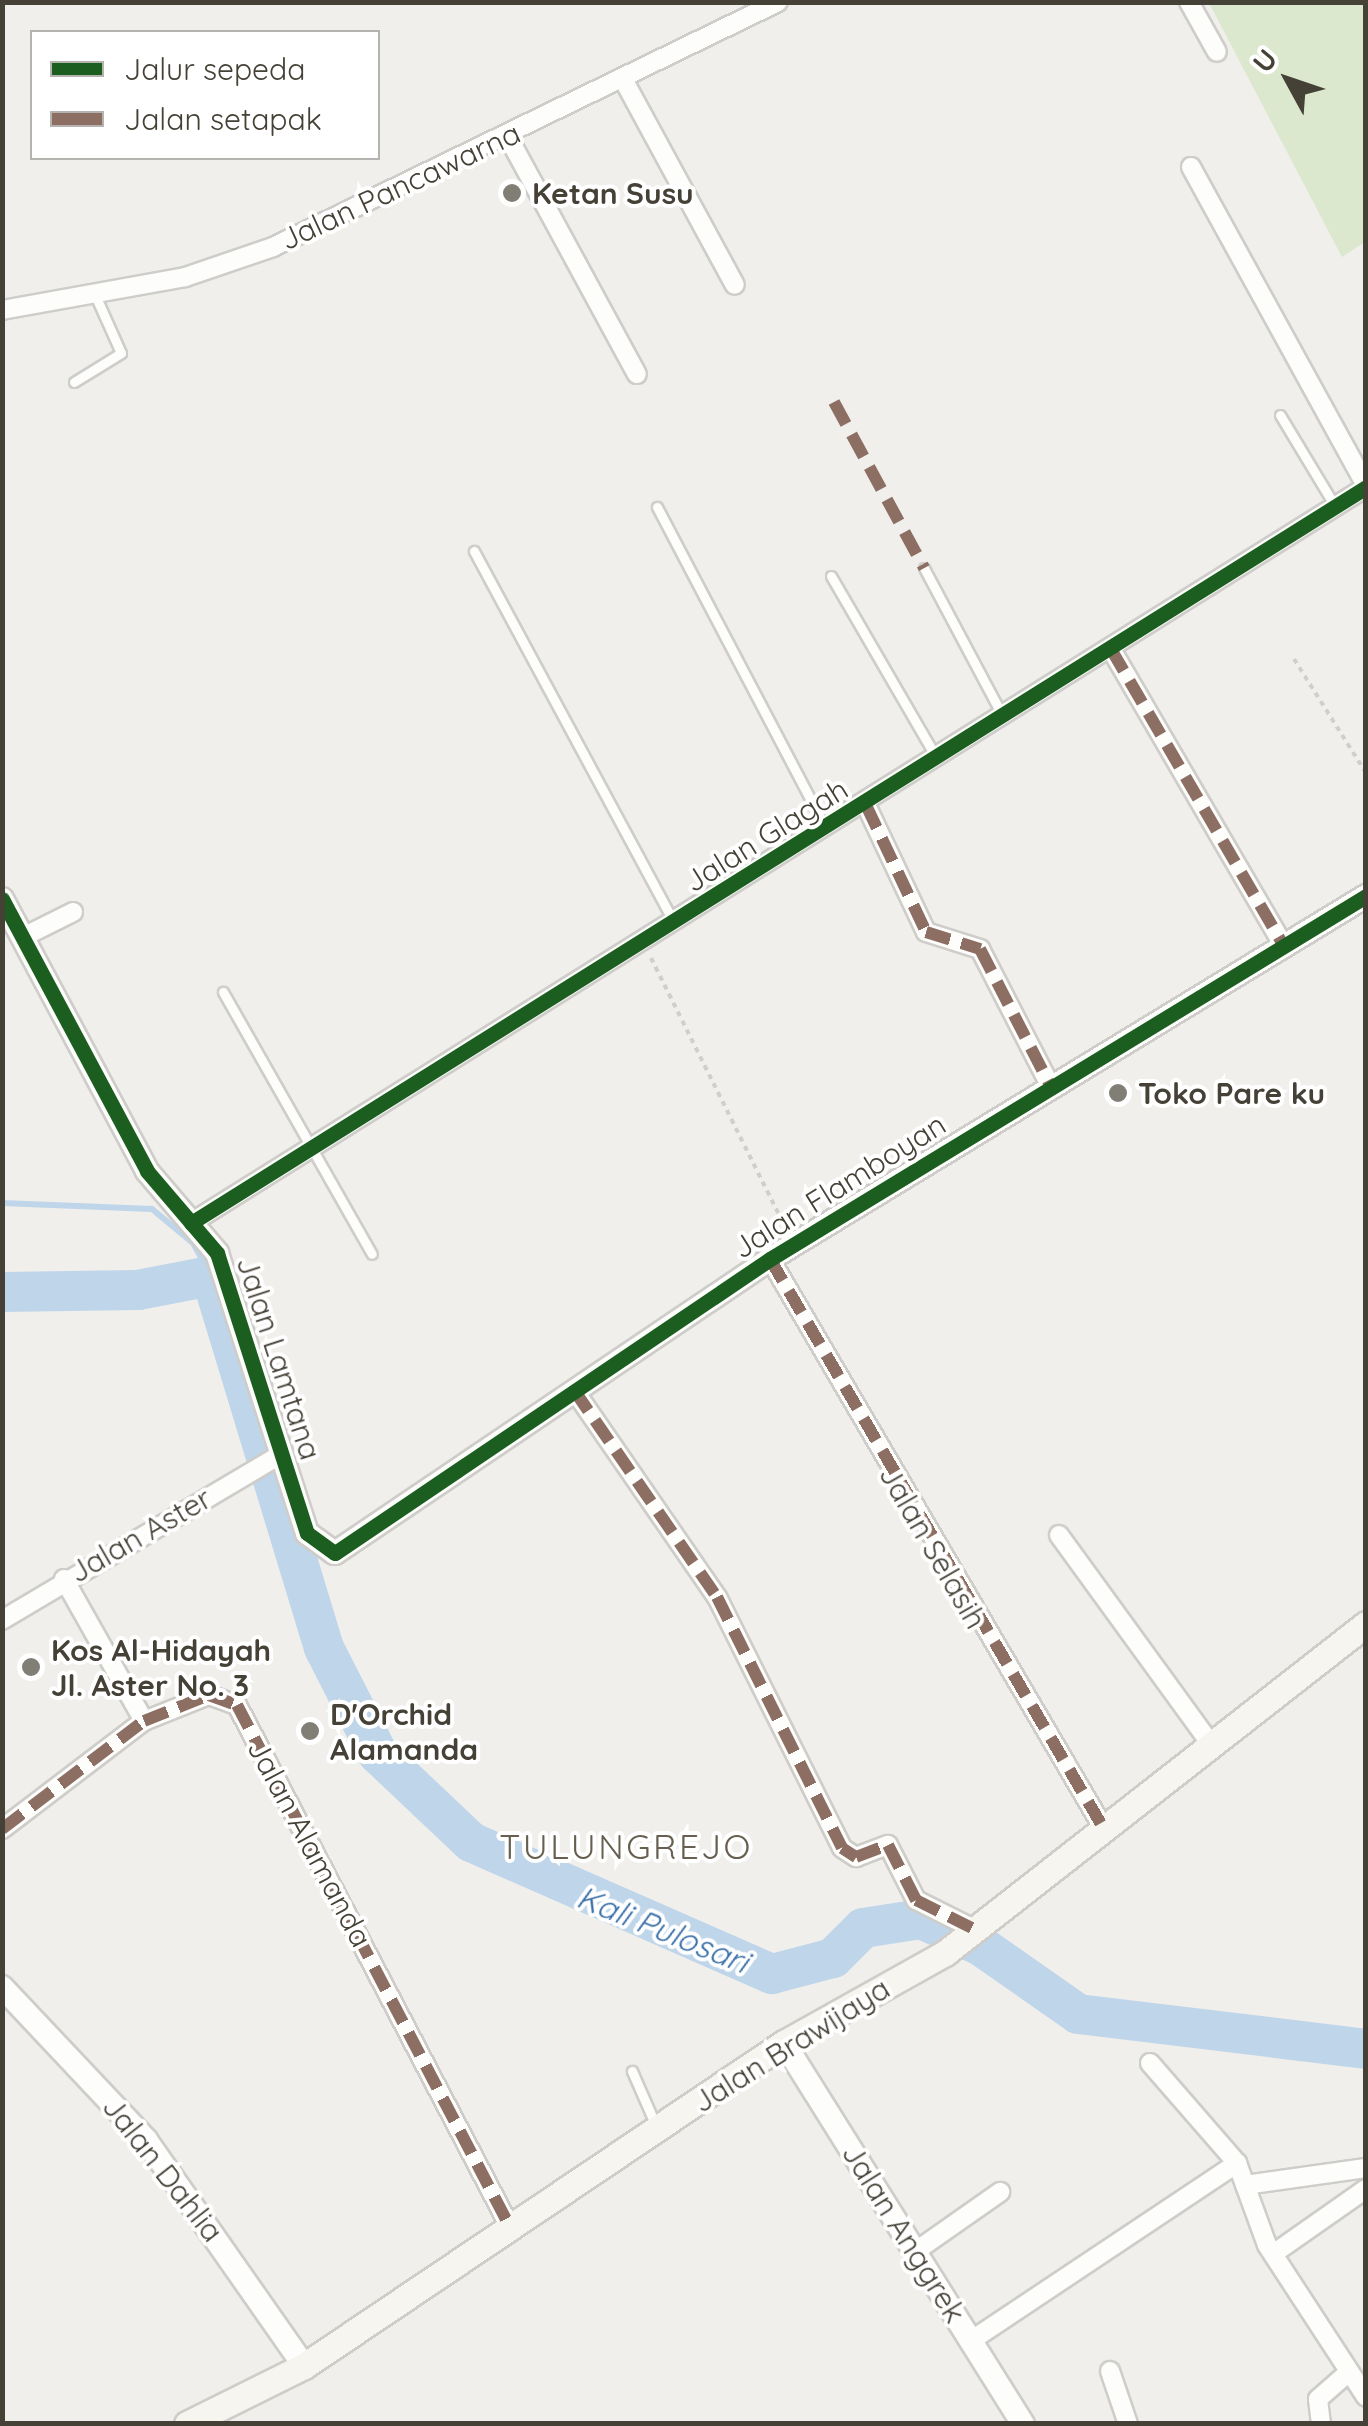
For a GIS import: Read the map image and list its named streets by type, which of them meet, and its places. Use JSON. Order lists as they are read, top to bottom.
{
  "streets": {
    "main road": ["Jalan Brawijaya"],
    "street": [
      "Jalan Pancawarna",
      "Jalan Glagah",
      "Jalan Flamboyan",
      "Jalan Lamtana",
      "Jalan Aster",
      "Jalan Selasih",
      "Jalan Alamanda",
      "Jalan Dahlia",
      "Jalan Anggrek"
    ]
  },
  "crossings": [
    ["Jalan Glagah", "Jalan Lamtana"],
    ["Jalan Flamboyan", "Jalan Lamtana"],
    ["Jalan Flamboyan", "Jalan Selasih"],
    ["Jalan Lamtana", "Jalan Aster"],
    ["Jalan Selasih", "Jalan Brawijaya"],
    ["Jalan Alamanda", "Jalan Brawijaya"],
    ["Jalan Brawijaya", "Jalan Dahlia"],
    ["Jalan Brawijaya", "Jalan Anggrek"]
  ],
  "districts": ["TULUNGREJO"],
  "water": ["Kali Pulosari"],
  "places": [
    "Ketan Susu",
    "Toko Pare ku",
    "Kos Al-Hidayah Jl. Aster No. 3",
    "D'Orchid Alamanda"
  ],
  "legend": ["Jalur sepeda", "Jalan setapak"],
  "north": "top left"
}
